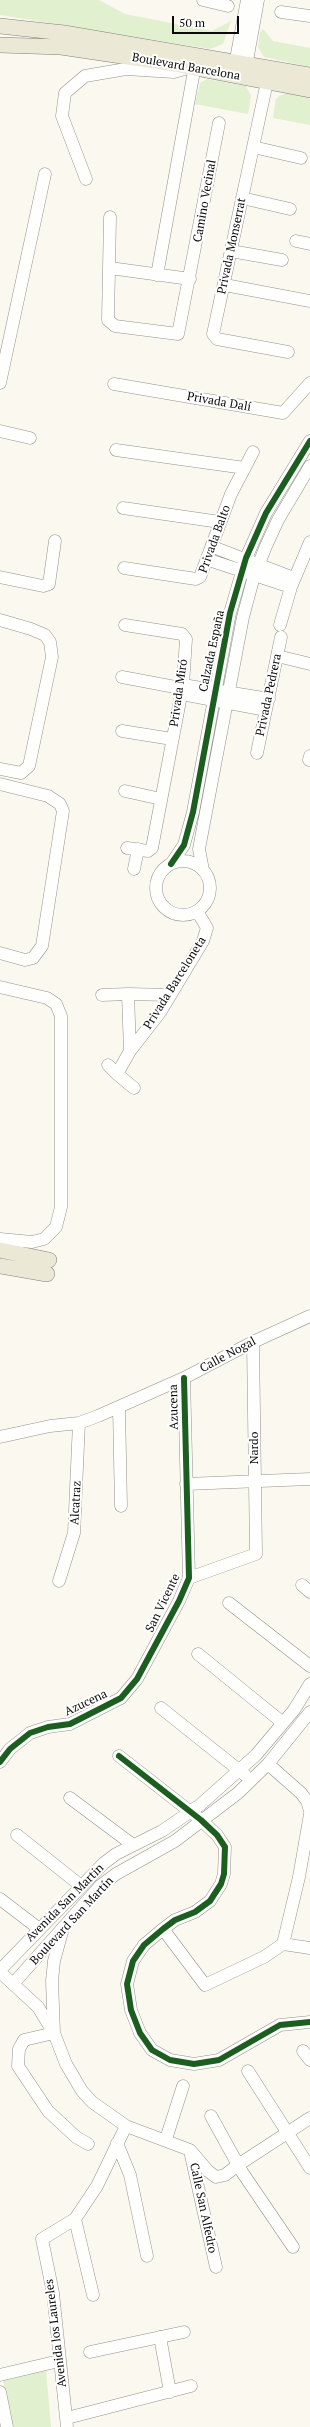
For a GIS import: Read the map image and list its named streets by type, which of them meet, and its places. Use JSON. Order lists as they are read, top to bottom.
{
  "streets": {
    "main road": ["Boulevard Barcelona"],
    "street": [
      "Camino Vecinal",
      "Privada Monserrat",
      "Privada Dalí",
      "Privada Balto",
      "Calzada España",
      "Privada Miró",
      "Privada Pedrera",
      "Privada Barceloneta",
      "Calle Nogal",
      "Azucena",
      "Nardo",
      "Alcatraz",
      "San Vicente",
      "Avenida San Martin",
      "Boulevard San Martín",
      "Calle San Alfedro",
      "Avenida los Laureles"
    ]
  },
  "crossings": [
    ["Boulevard Barcelona", "Privada Monserrat"],
    ["Calzada España", "Privada Barceloneta"],
    ["Calle Nogal", "Azucena"],
    ["Calle Nogal", "Nardo"],
    ["Calle Nogal", "Alcatraz"],
    ["Azucena", "San Vicente"],
    ["Nardo", "San Vicente"]
  ],
  "scale_bar": "50 m"
}
